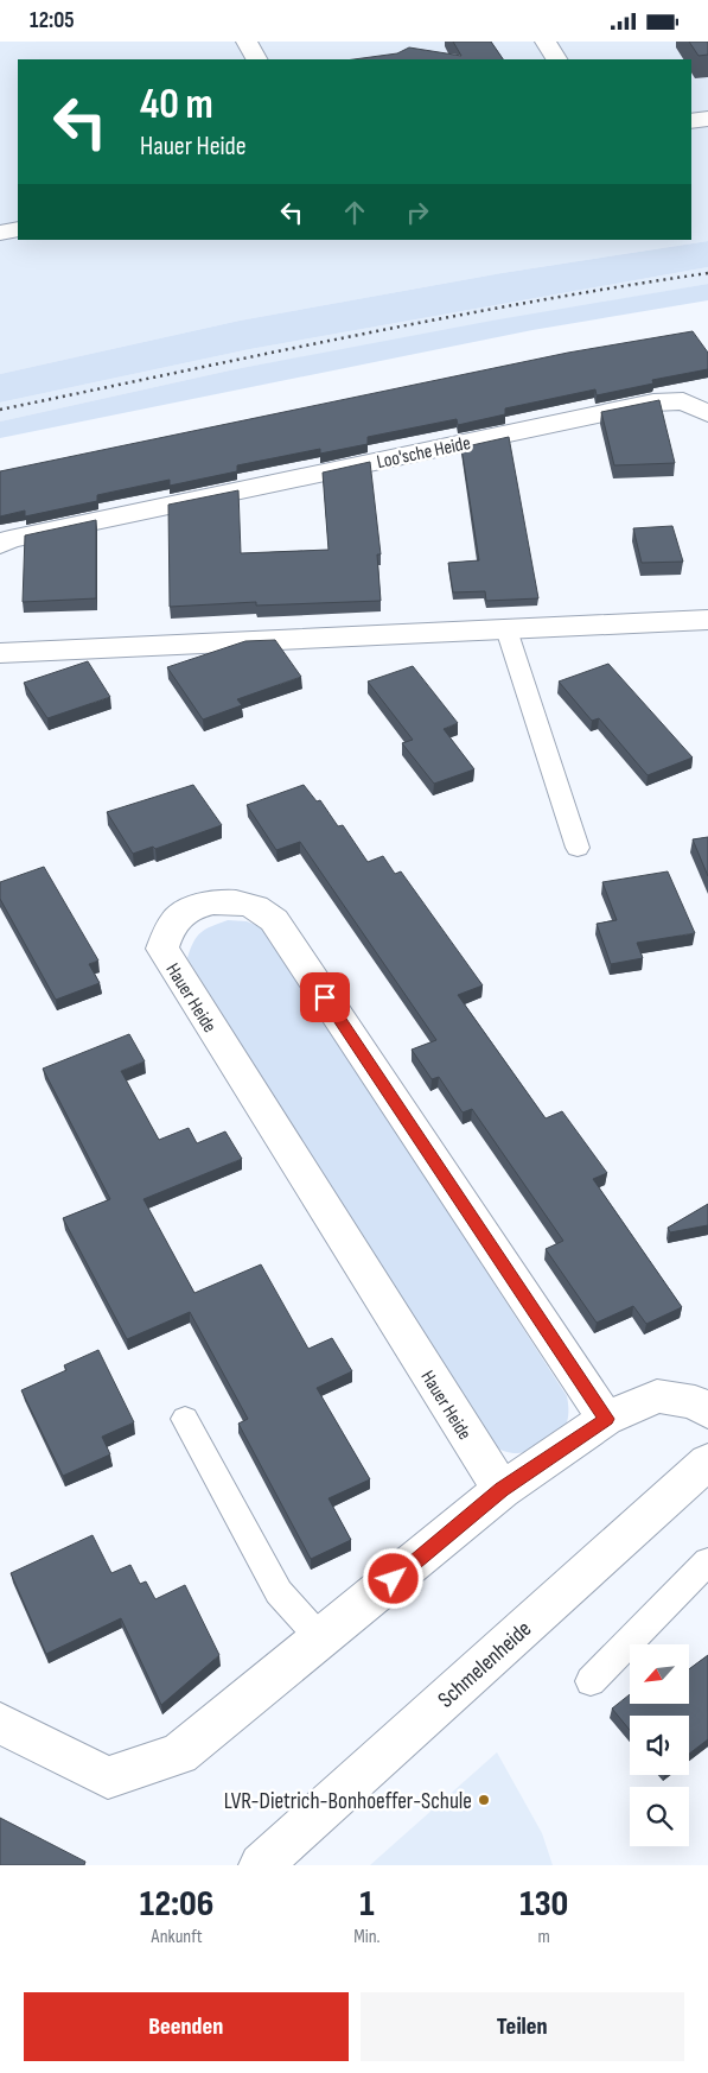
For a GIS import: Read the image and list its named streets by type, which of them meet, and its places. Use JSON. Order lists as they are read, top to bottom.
{
  "streets": {
    "street": ["Loo'sche Heide", "Hauer Heide", "Schmelenheide"]
  },
  "places": ["LVR-Dietrich-Bonhoeffer-Schule"],
  "north": "bottom left",
  "page": {
    "status": "12:05",
    "turn": ["40 m", "Hauer Heide"],
    "eta": [
      "12:06",
      "Ankunft",
      "1",
      "Min.",
      "130",
      "m"
    ],
    "buttons": ["Beenden", "Teilen"]
  }
}
